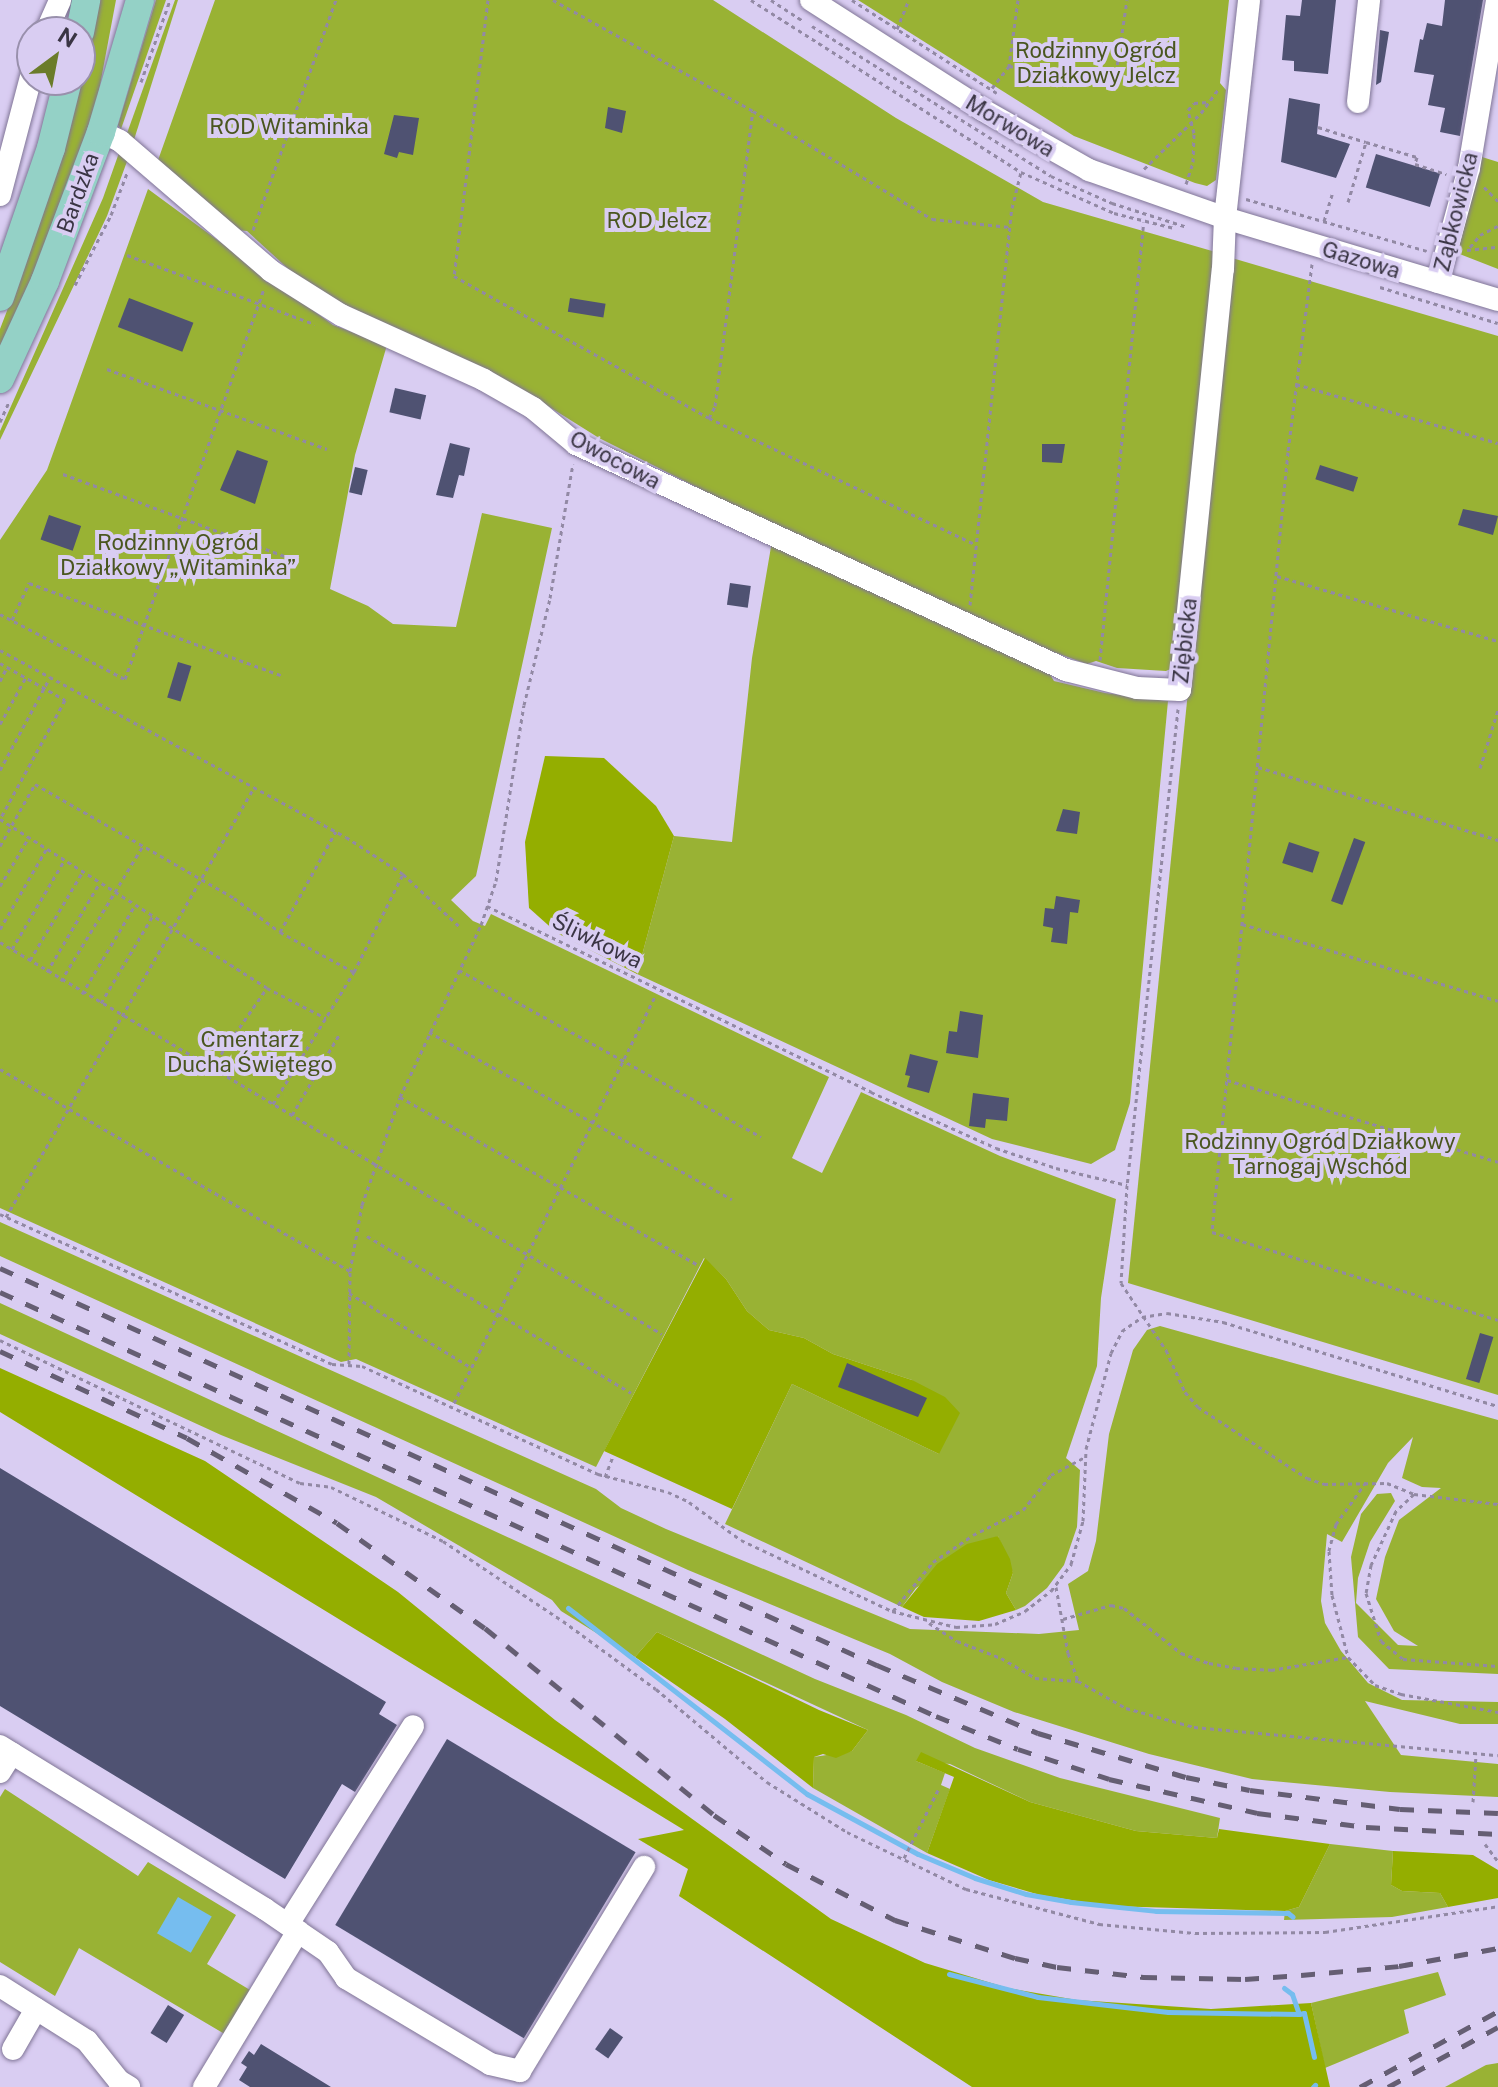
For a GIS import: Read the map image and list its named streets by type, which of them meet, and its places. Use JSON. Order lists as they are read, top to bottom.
{
  "streets": {
    "main road": ["Bardzka"],
    "street": [
      "Morwowa",
      "Ząbkowicka",
      "Gazowa",
      "Owocowa",
      "Ziębicka"
    ],
    "path": ["Śliwkowa"]
  },
  "crossings": [
    ["Morwowa", "Gazowa"],
    ["Morwowa", "Ziębicka"],
    ["Bardzka", "Owocowa"],
    ["Ząbkowicka", "Gazowa"],
    ["Gazowa", "Ziębicka"],
    ["Owocowa", "Ziębicka"],
    ["Ziębicka", "Śliwkowa"]
  ],
  "parks": [
    "Rodzinny Ogród Działkowy Jelcz",
    "ROD Witaminka",
    "ROD Jelcz",
    "Rodzinny Ogród Działkowy „Witaminka”",
    "Cmentarz Ducha Świętego",
    "Rodzinny Ogród Działkowy Tarnogaj Wschód"
  ],
  "north": "top right"
}
